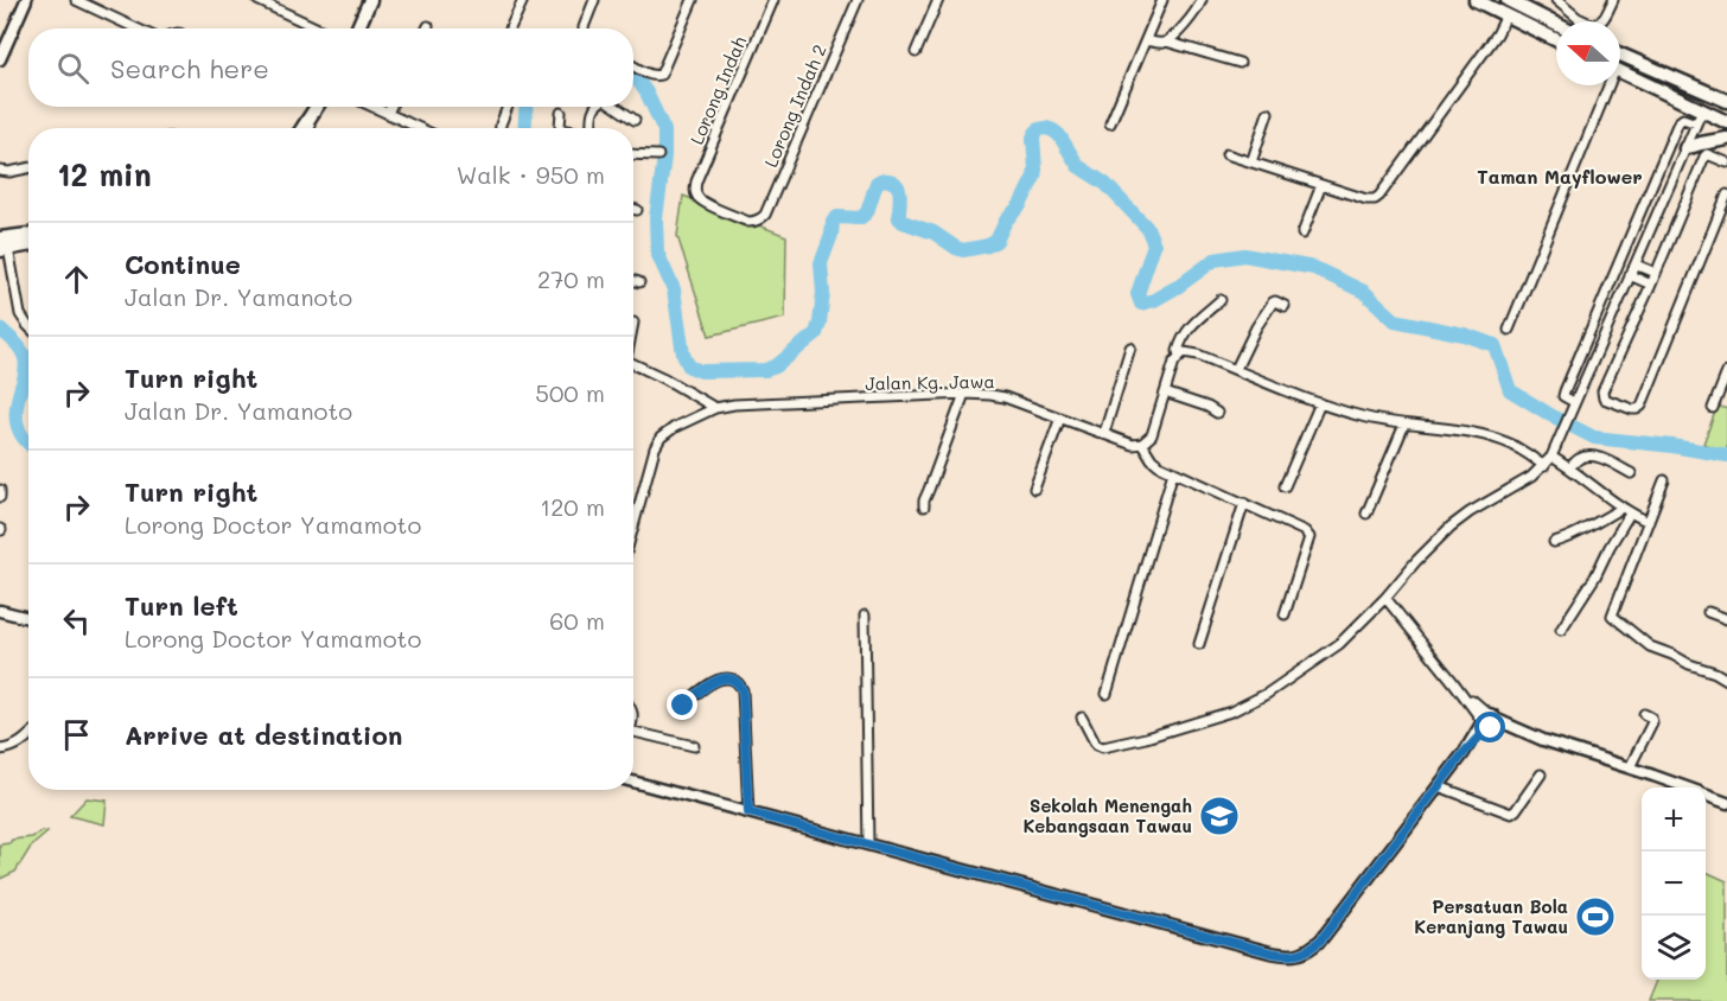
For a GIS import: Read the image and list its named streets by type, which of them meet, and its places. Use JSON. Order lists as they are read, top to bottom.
{
  "streets": {
    "street": ["Lorong Indah", "Lorong Indah 2", "Jalan Kg. Jawa"]
  },
  "crossings": [
    ["Lorong Indah", "Lorong Indah 2"]
  ],
  "districts": ["Taman Mayflower"],
  "places": {
    "school or university": ["Sekolah Menengah Kebangsaan Tawau"],
    "sports": ["Persatuan Bola Keranjang Tawau"]
  },
  "north": "left",
  "page": {
    "search": "Search here",
    "heading": ["12 min", "Walk · 950 m"],
    "list": [
      ["Continue", "Jalan Dr. Yamanoto", "270 m"],
      ["Turn right", "Jalan Dr. Yamanoto", "500 m"],
      ["Turn right", "Lorong Doctor Yamamoto", "120 m"],
      ["Turn left", "Lorong Doctor Yamamoto", "60 m"],
      "Arrive at destination"
    ],
    "map_buttons": ["+", "−"]
  }
}
